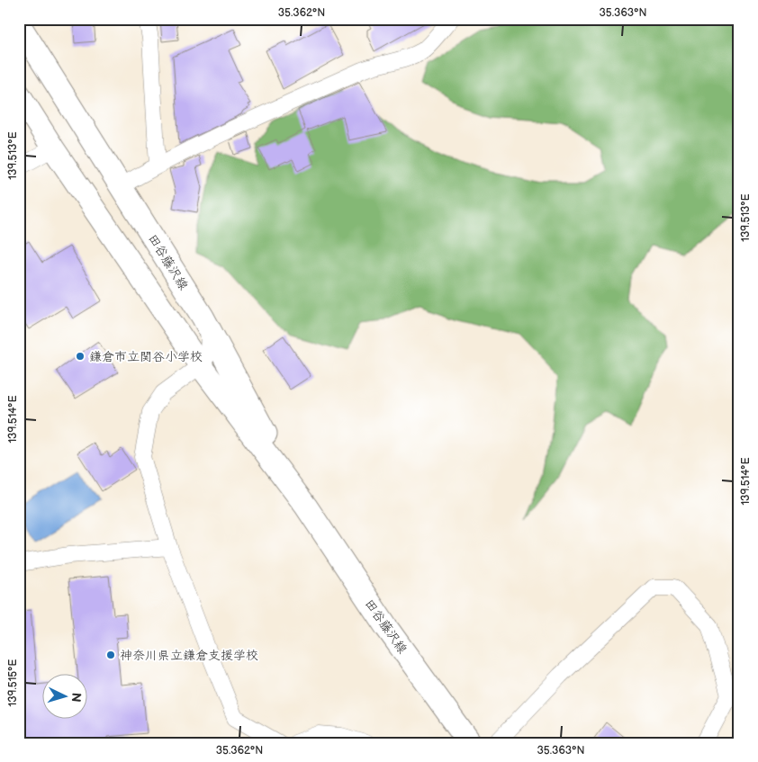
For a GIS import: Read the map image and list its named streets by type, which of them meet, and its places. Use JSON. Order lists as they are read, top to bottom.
{
  "streets": {
    "main road": ["田谷藤沢線"]
  },
  "places": ["鎌倉市立関谷小学校", "神奈川県立鎌倉支援学校"],
  "north": "right",
  "coordinates": [
    "35.362°N",
    "35.363°N",
    "139.513°E",
    "139.514°E",
    "139.515°E"
  ]
}
